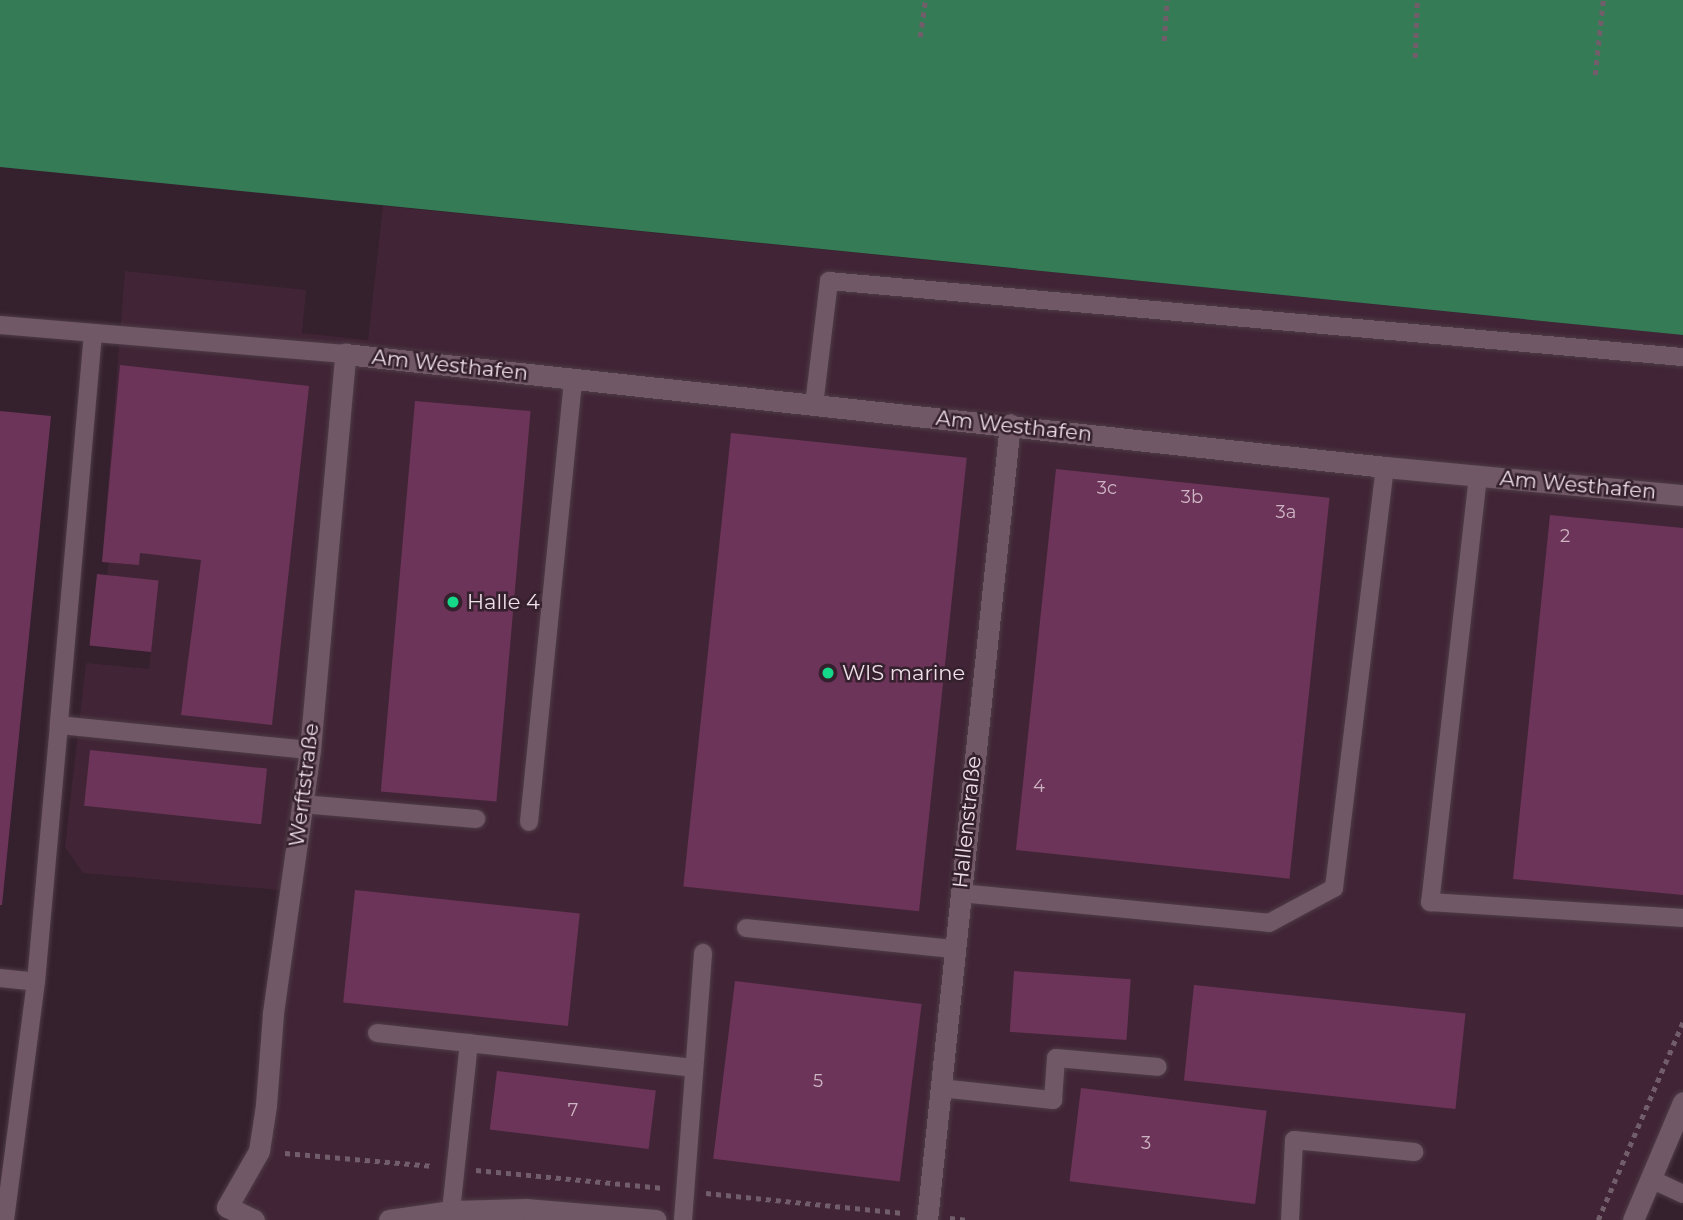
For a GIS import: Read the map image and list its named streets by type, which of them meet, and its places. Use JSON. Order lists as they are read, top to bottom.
{
  "streets": {
    "street": ["Am Westhafen", "Werftstraße", "Hallenstraße"]
  },
  "crossings": [
    ["Am Westhafen", "Werftstraße"],
    ["Am Westhafen", "Hallenstraße"]
  ],
  "places": ["Halle 4", "WIS marine"],
  "house_numbers": [
    "3c",
    "3b",
    "3a",
    "2",
    "4",
    "5",
    "7",
    "3"
  ]
}
